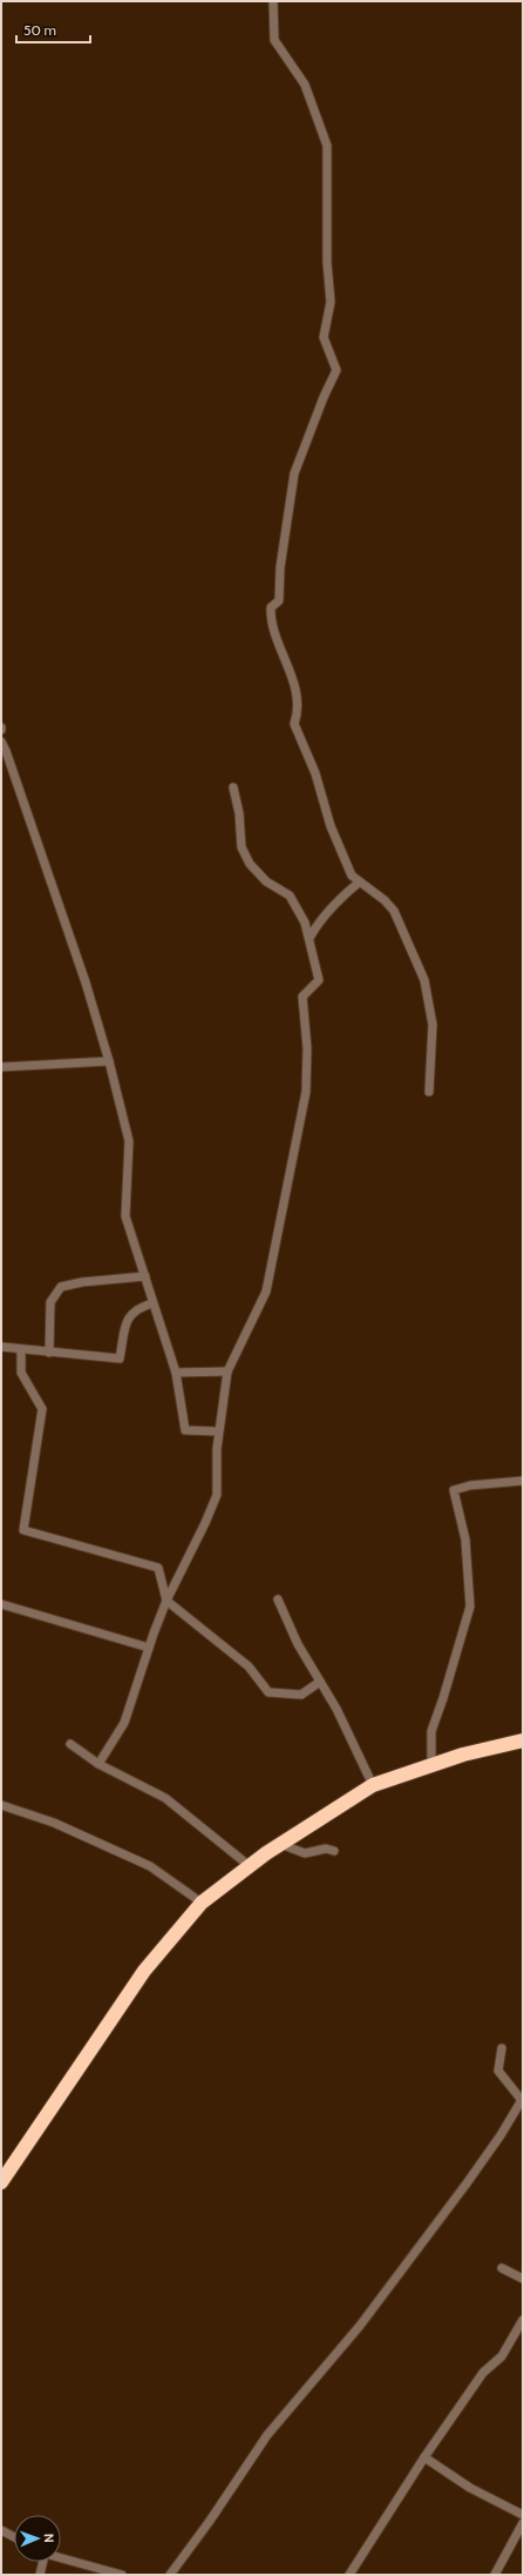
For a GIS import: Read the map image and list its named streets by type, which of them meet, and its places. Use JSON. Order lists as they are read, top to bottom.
{
  "scale_bar": "50 m",
  "north": "right"
}
